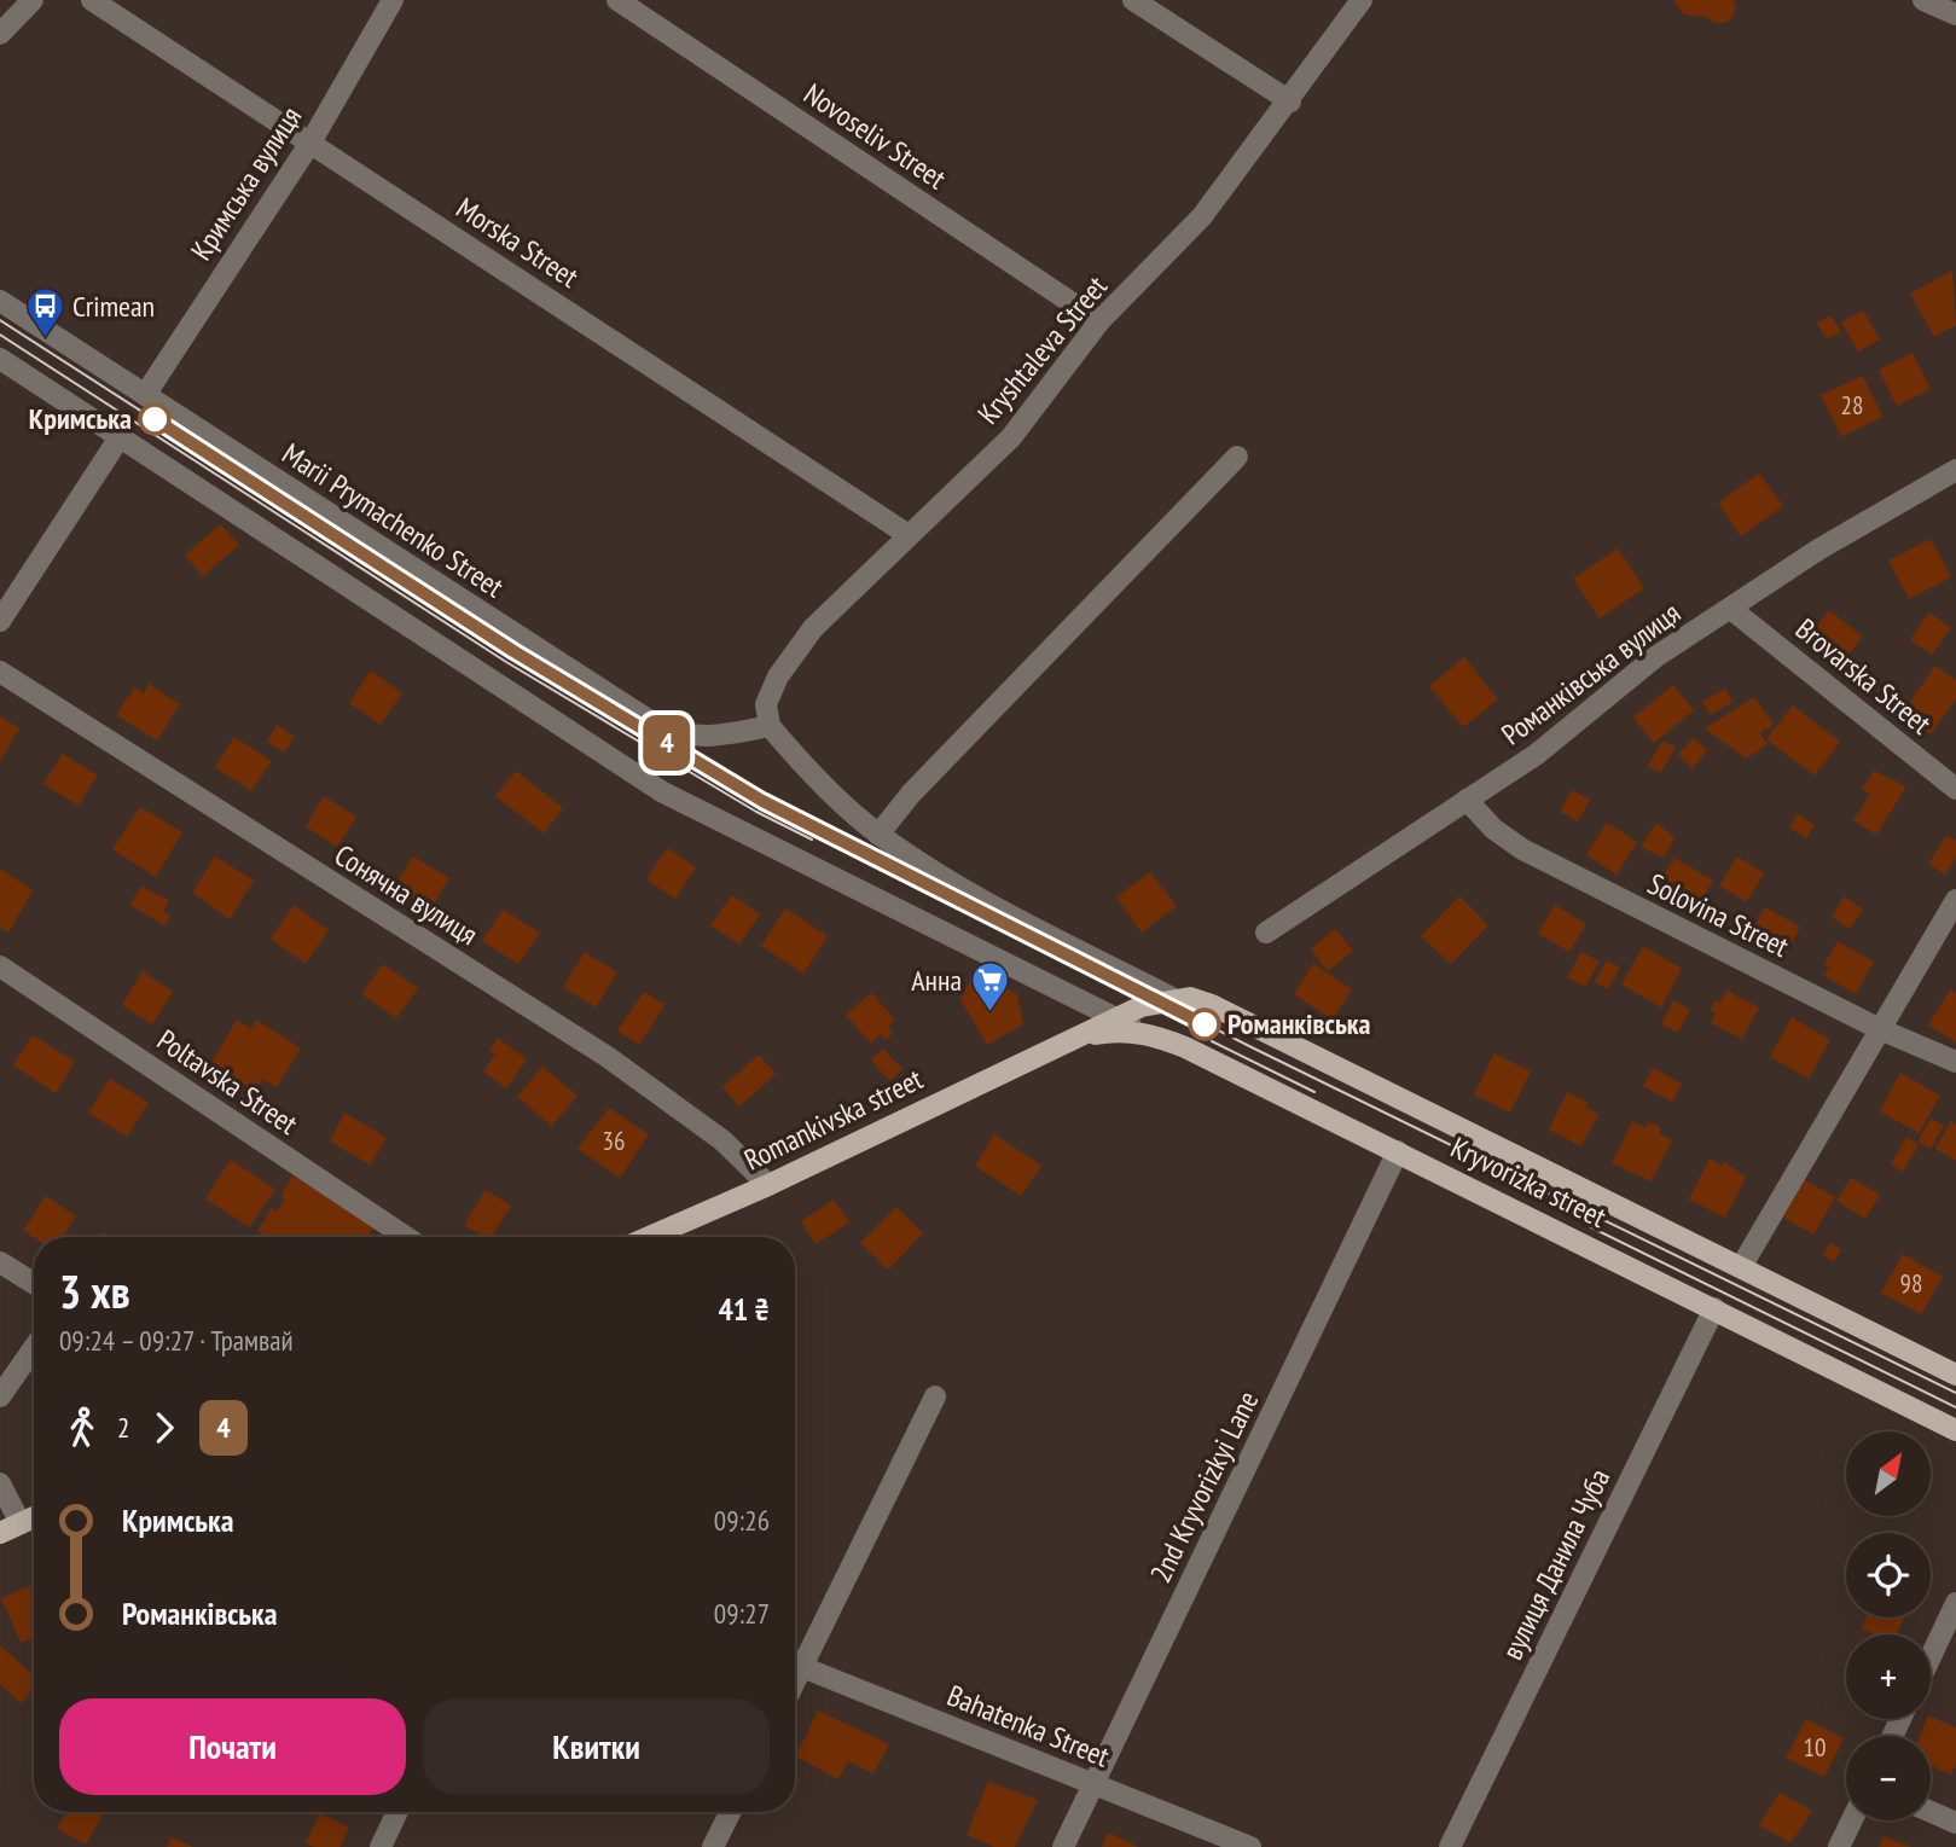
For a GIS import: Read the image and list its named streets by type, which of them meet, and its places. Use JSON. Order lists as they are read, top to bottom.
{
  "streets": {
    "main road": ["Romankivska street", "Kryvorizka street"],
    "street": [
      "Novoseliv Street",
      "Кримська вулиця",
      "Morska Street",
      "Kryshtaleva Street",
      "Marii Prymachenko Street",
      "Романківська вулиця",
      "Brovarska Street",
      "Сонячна вулиця",
      "Solovina Street",
      "Poltavska Street",
      "2nd Kryvorizkyi Lane",
      "вулиця Данила Чуба",
      "Bahatenka Street"
    ]
  },
  "crossings": [
    ["Novoseliv Street", "Kryshtaleva Street"],
    ["Кримська вулиця", "Morska Street"],
    ["Кримська вулиця", "Marii Prymachenko Street"],
    ["Morska Street", "Kryshtaleva Street"],
    ["Kryshtaleva Street", "Marii Prymachenko Street"],
    ["Романківська вулиця", "Brovarska Street"],
    ["Романківська вулиця", "Solovina Street"],
    ["Сонячна вулиця", "Romankivska street"],
    ["Romankivska street", "Kryvorizka street"],
    ["Kryvorizka street", "2nd Kryvorizkyi Lane"],
    ["Kryvorizka street", "вулиця Данила Чуба"],
    ["2nd Kryvorizkyi Lane", "Bahatenka Street"]
  ],
  "places": {
    "bus stop": ["Crimean"],
    "other": ["Кримська", "Романківська"],
    "supermarket": ["Анна"]
  },
  "lines": ["tram line 4"],
  "house_numbers": [
    "28",
    "36",
    "98",
    "10"
  ],
  "north": "top right",
  "page": {
    "on_map": "4",
    "heading": ["3 хв", "09:24 – 09:27 · Трамвай", "41 ₴"],
    "legs": ["2", "4"],
    "map_buttons": ["+", "−"],
    "list": [
      {
        "name": "Кримська",
        "value": "09:26"
      },
      {
        "name": "Романківська",
        "value": "09:27"
      }
    ],
    "buttons": ["Почати", "Квитки"]
  }
}
